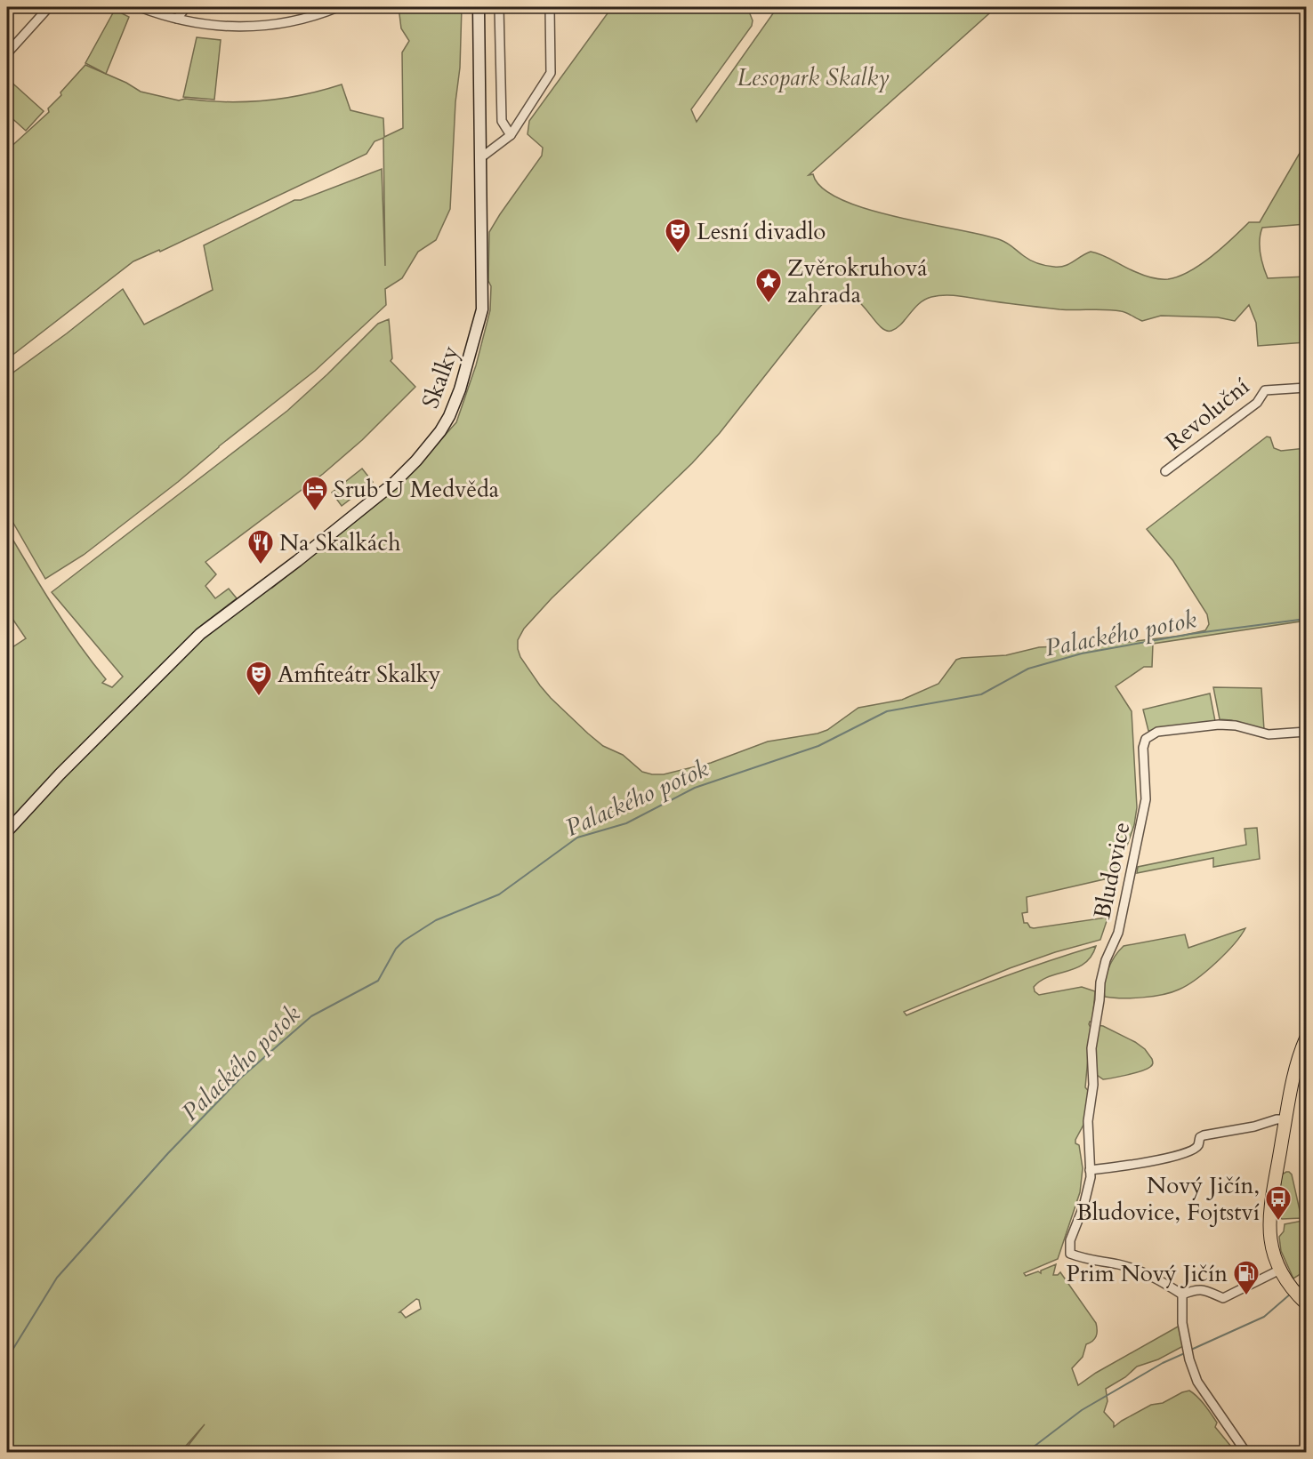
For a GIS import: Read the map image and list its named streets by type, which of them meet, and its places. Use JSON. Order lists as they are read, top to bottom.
{
  "streets": {
    "street": ["Skalky", "Revoluční", "Bludovice"]
  },
  "water": ["Palackého potok"],
  "parks": ["Lesopark Skalky"],
  "places": {
    "theatre": ["Lesní divadlo", "Amfiteátr Skalky"],
    "place": ["Zvěrokruhová zahrada"],
    "hotel": ["Srub U Medvěda"],
    "restaurant": ["Na Skalkách"],
    "bus stop": ["Nový Jičín, Bludovice, Fojtství"],
    "fuel station": ["Prim Nový Jičín"]
  }
}
